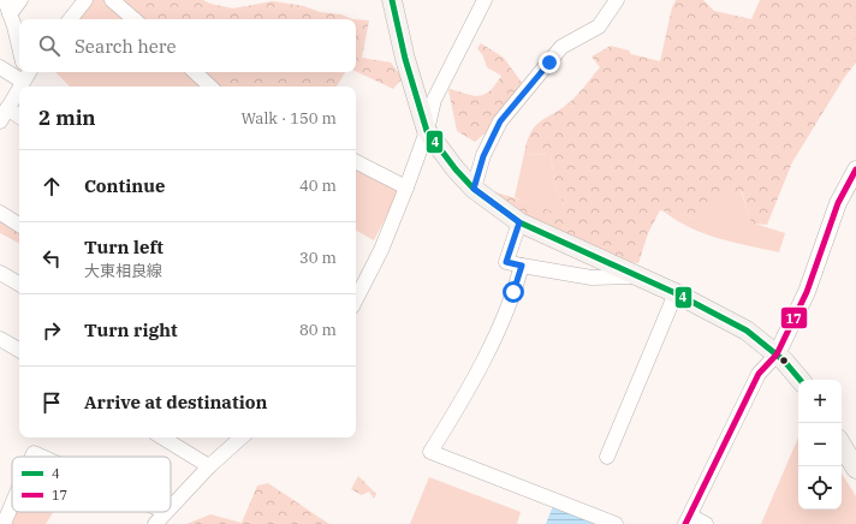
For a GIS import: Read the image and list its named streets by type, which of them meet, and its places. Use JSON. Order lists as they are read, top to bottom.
{
  "lines": ["transit line 4", "transit line 17"],
  "legend": ["4", "17"],
  "page": {
    "search": "Search here",
    "heading": ["2 min", "Walk · 150 m"],
    "list": [
      ["Continue", "40 m"],
      ["Turn left", "大東相良線", "30 m"],
      ["Turn right", "80 m"],
      "Arrive at destination"
    ],
    "map_buttons": ["+", "−"]
  }
}
